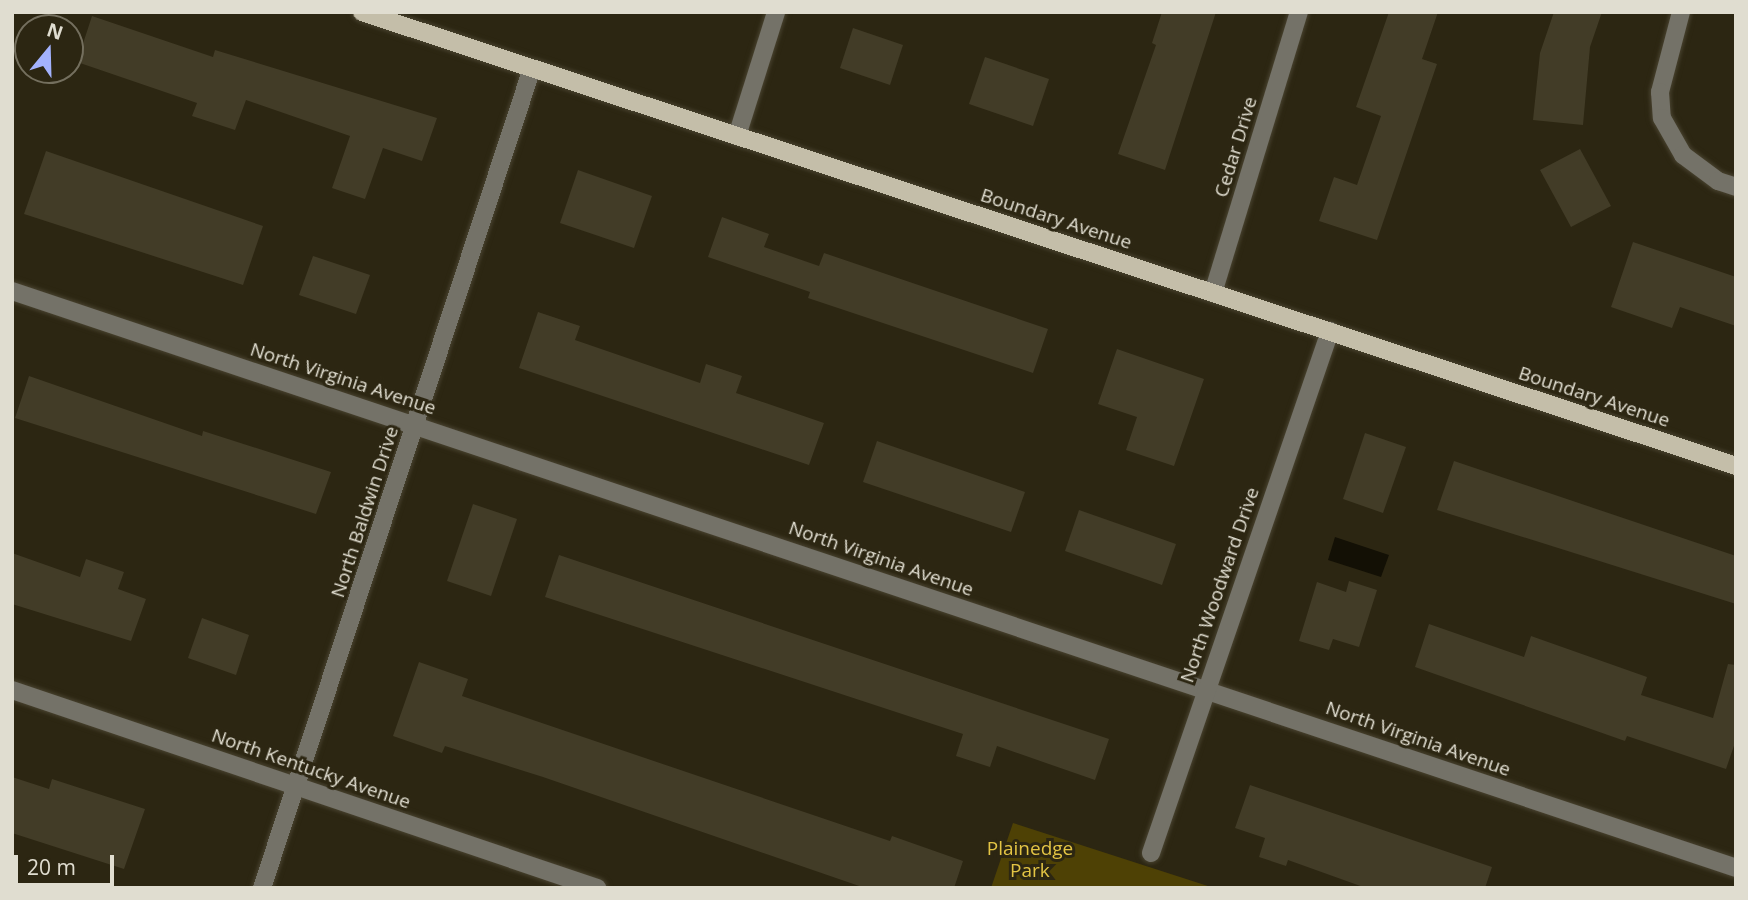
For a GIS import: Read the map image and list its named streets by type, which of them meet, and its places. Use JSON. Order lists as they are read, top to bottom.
{
  "streets": {
    "main road": ["Boundary Avenue"],
    "street": [
      "Cedar Drive",
      "North Virginia Avenue",
      "North Baldwin Drive",
      "North Woodward Drive",
      "North Kentucky Avenue"
    ]
  },
  "crossings": [
    ["Cedar Drive", "Boundary Avenue"],
    ["Boundary Avenue", "North Baldwin Drive"],
    ["Boundary Avenue", "North Woodward Drive"],
    ["North Virginia Avenue", "North Baldwin Drive"],
    ["North Virginia Avenue", "North Woodward Drive"],
    ["North Baldwin Drive", "North Kentucky Avenue"]
  ],
  "parks": ["Plainedge Park"],
  "scale_bar": "20 m",
  "north": "top"
}
